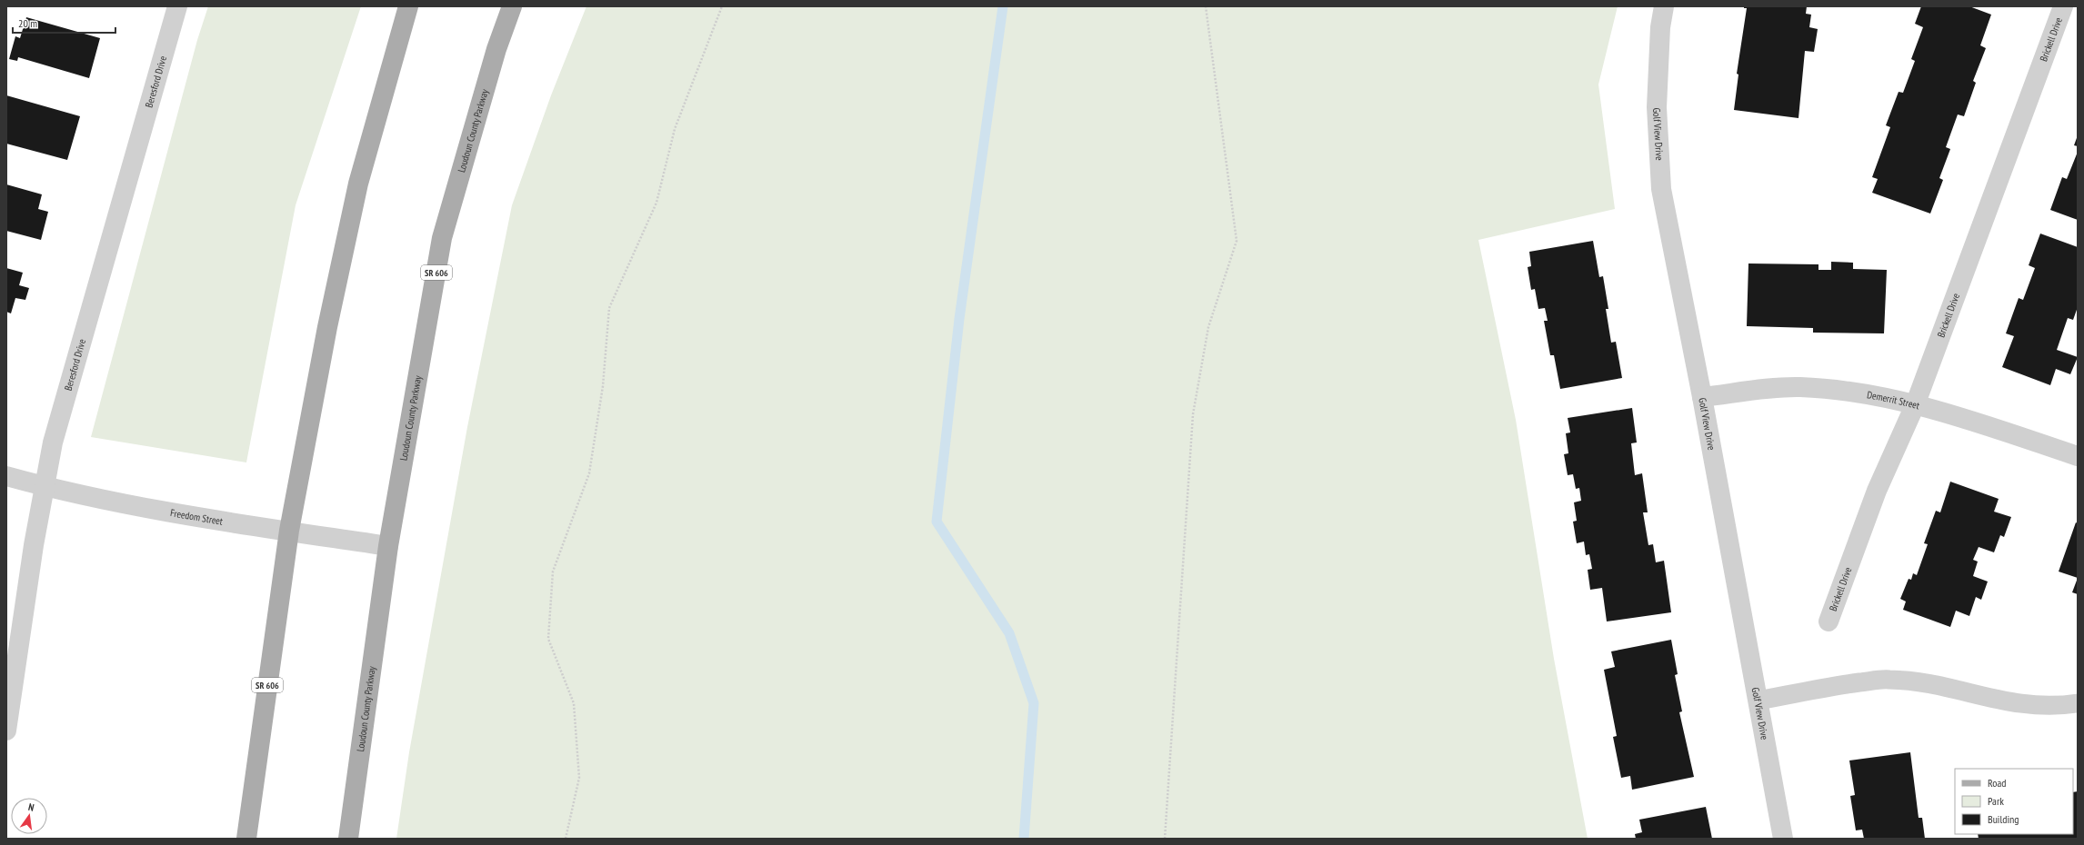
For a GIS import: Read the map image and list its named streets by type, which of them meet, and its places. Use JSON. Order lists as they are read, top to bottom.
{
  "streets": {
    "main road": ["Loudoun County Parkway", "SR 606"],
    "street": [
      "Brickell Drive",
      "Beresford Drive",
      "Golf View Drive",
      "Demerrit Street",
      "Freedom Street"
    ]
  },
  "crossings": [
    ["Brickell Drive", "Demerrit Street"],
    ["Beresford Drive", "Freedom Street"],
    ["Loudoun County Parkway", "Freedom Street"],
    ["Golf View Drive", "Demerrit Street"],
    ["SR 606", "Freedom Street"]
  ],
  "legend": ["Road", "Park", "Building"],
  "scale_bar": "20 m",
  "north": "top"
}
